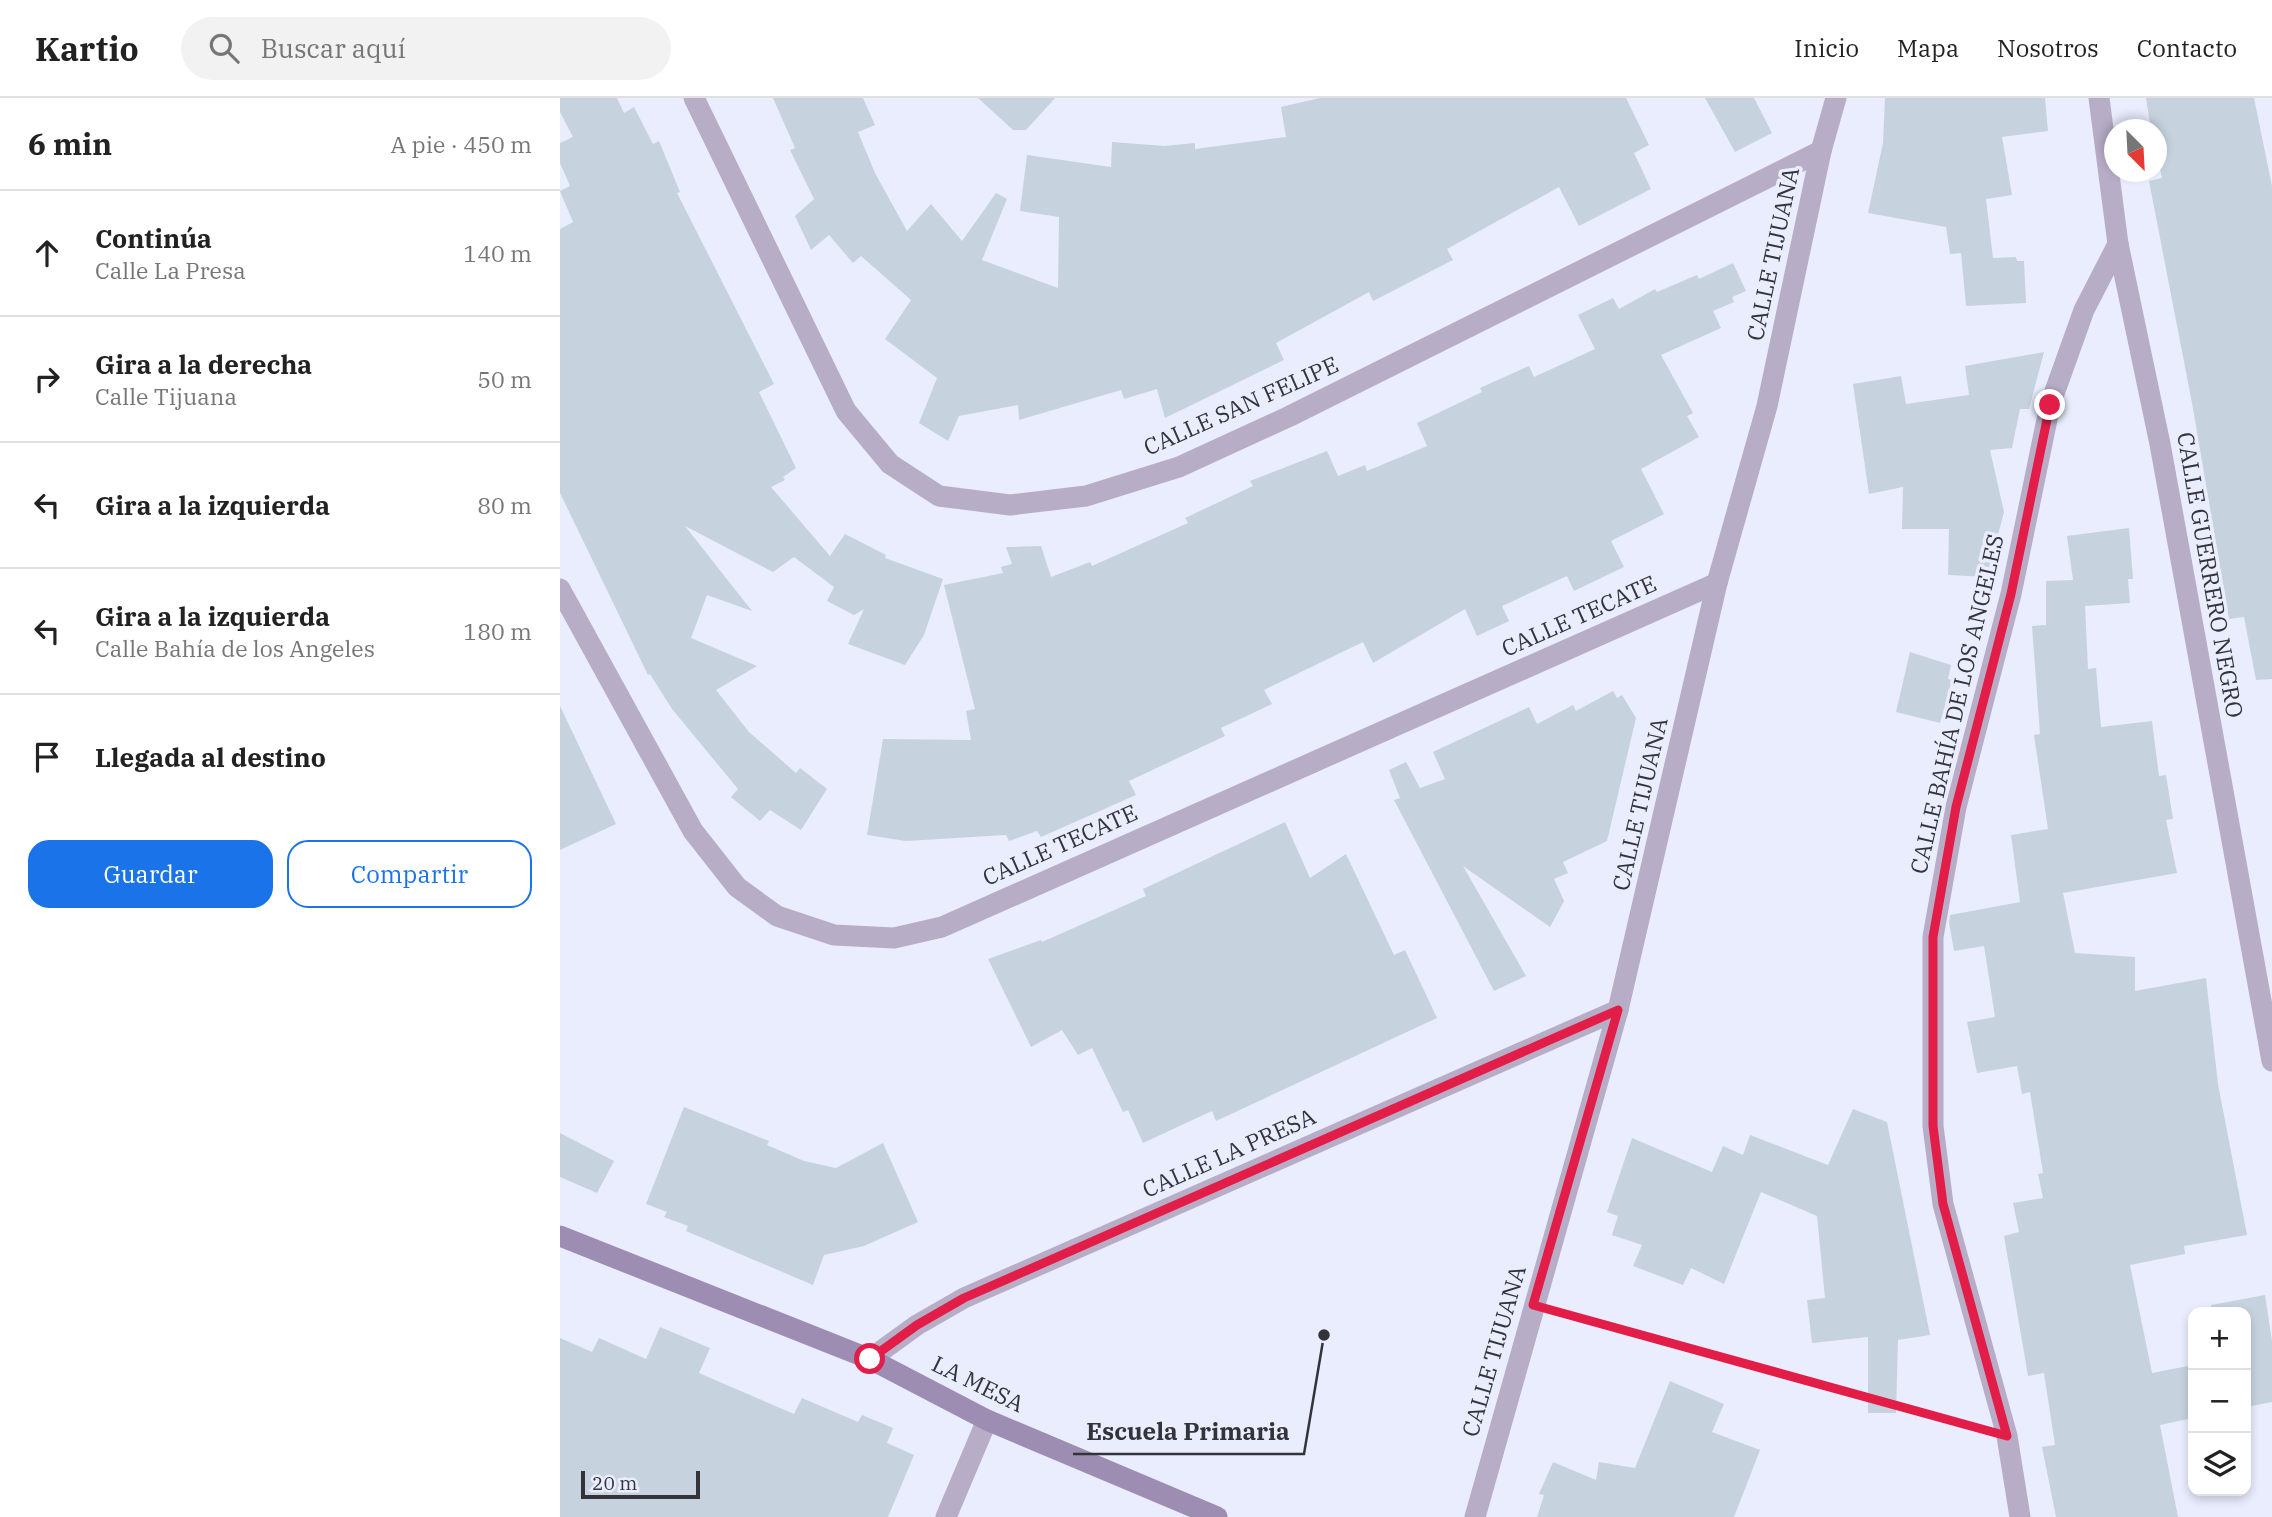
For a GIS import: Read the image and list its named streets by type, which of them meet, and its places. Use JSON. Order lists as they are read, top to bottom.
{
  "streets": {
    "main road": ["LA MESA"],
    "street": [
      "CALLE TIJUANA",
      "CALLE SAN FELIPE",
      "CALLE GUERRERO NEGRO",
      "CALLE TECATE",
      "CALLE BAHÍA DE LOS ANGELES",
      "CALLE LA PRESA"
    ]
  },
  "crossings": [
    ["CALLE TIJUANA", "CALLE SAN FELIPE"],
    ["CALLE TIJUANA", "CALLE TECATE"],
    ["CALLE TIJUANA", "CALLE LA PRESA"],
    ["CALLE GUERRERO NEGRO", "CALLE BAHÍA DE LOS ANGELES"],
    ["CALLE LA PRESA", "LA MESA"]
  ],
  "places": ["Escuela Primaria"],
  "scale_bar": "20 m",
  "north": "bottom right",
  "page": {
    "header": "Kartio",
    "search": "Buscar aquí",
    "nav": [
      "Inicio",
      "Mapa",
      "Nosotros",
      "Contacto"
    ],
    "heading": ["6 min", "A pie · 450 m"],
    "list": [
      ["Continúa", "Calle La Presa", "140 m"],
      ["Gira a la derecha", "Calle Tijuana", "50 m"],
      ["Gira a la izquierda", "80 m"],
      ["Gira a la izquierda", "Calle Bahía de los Angeles", "180 m"],
      "Llegada al destino"
    ],
    "buttons": ["Guardar", "Compartir"],
    "map_buttons": ["+", "−"],
    "scale": "20 m"
  }
}
